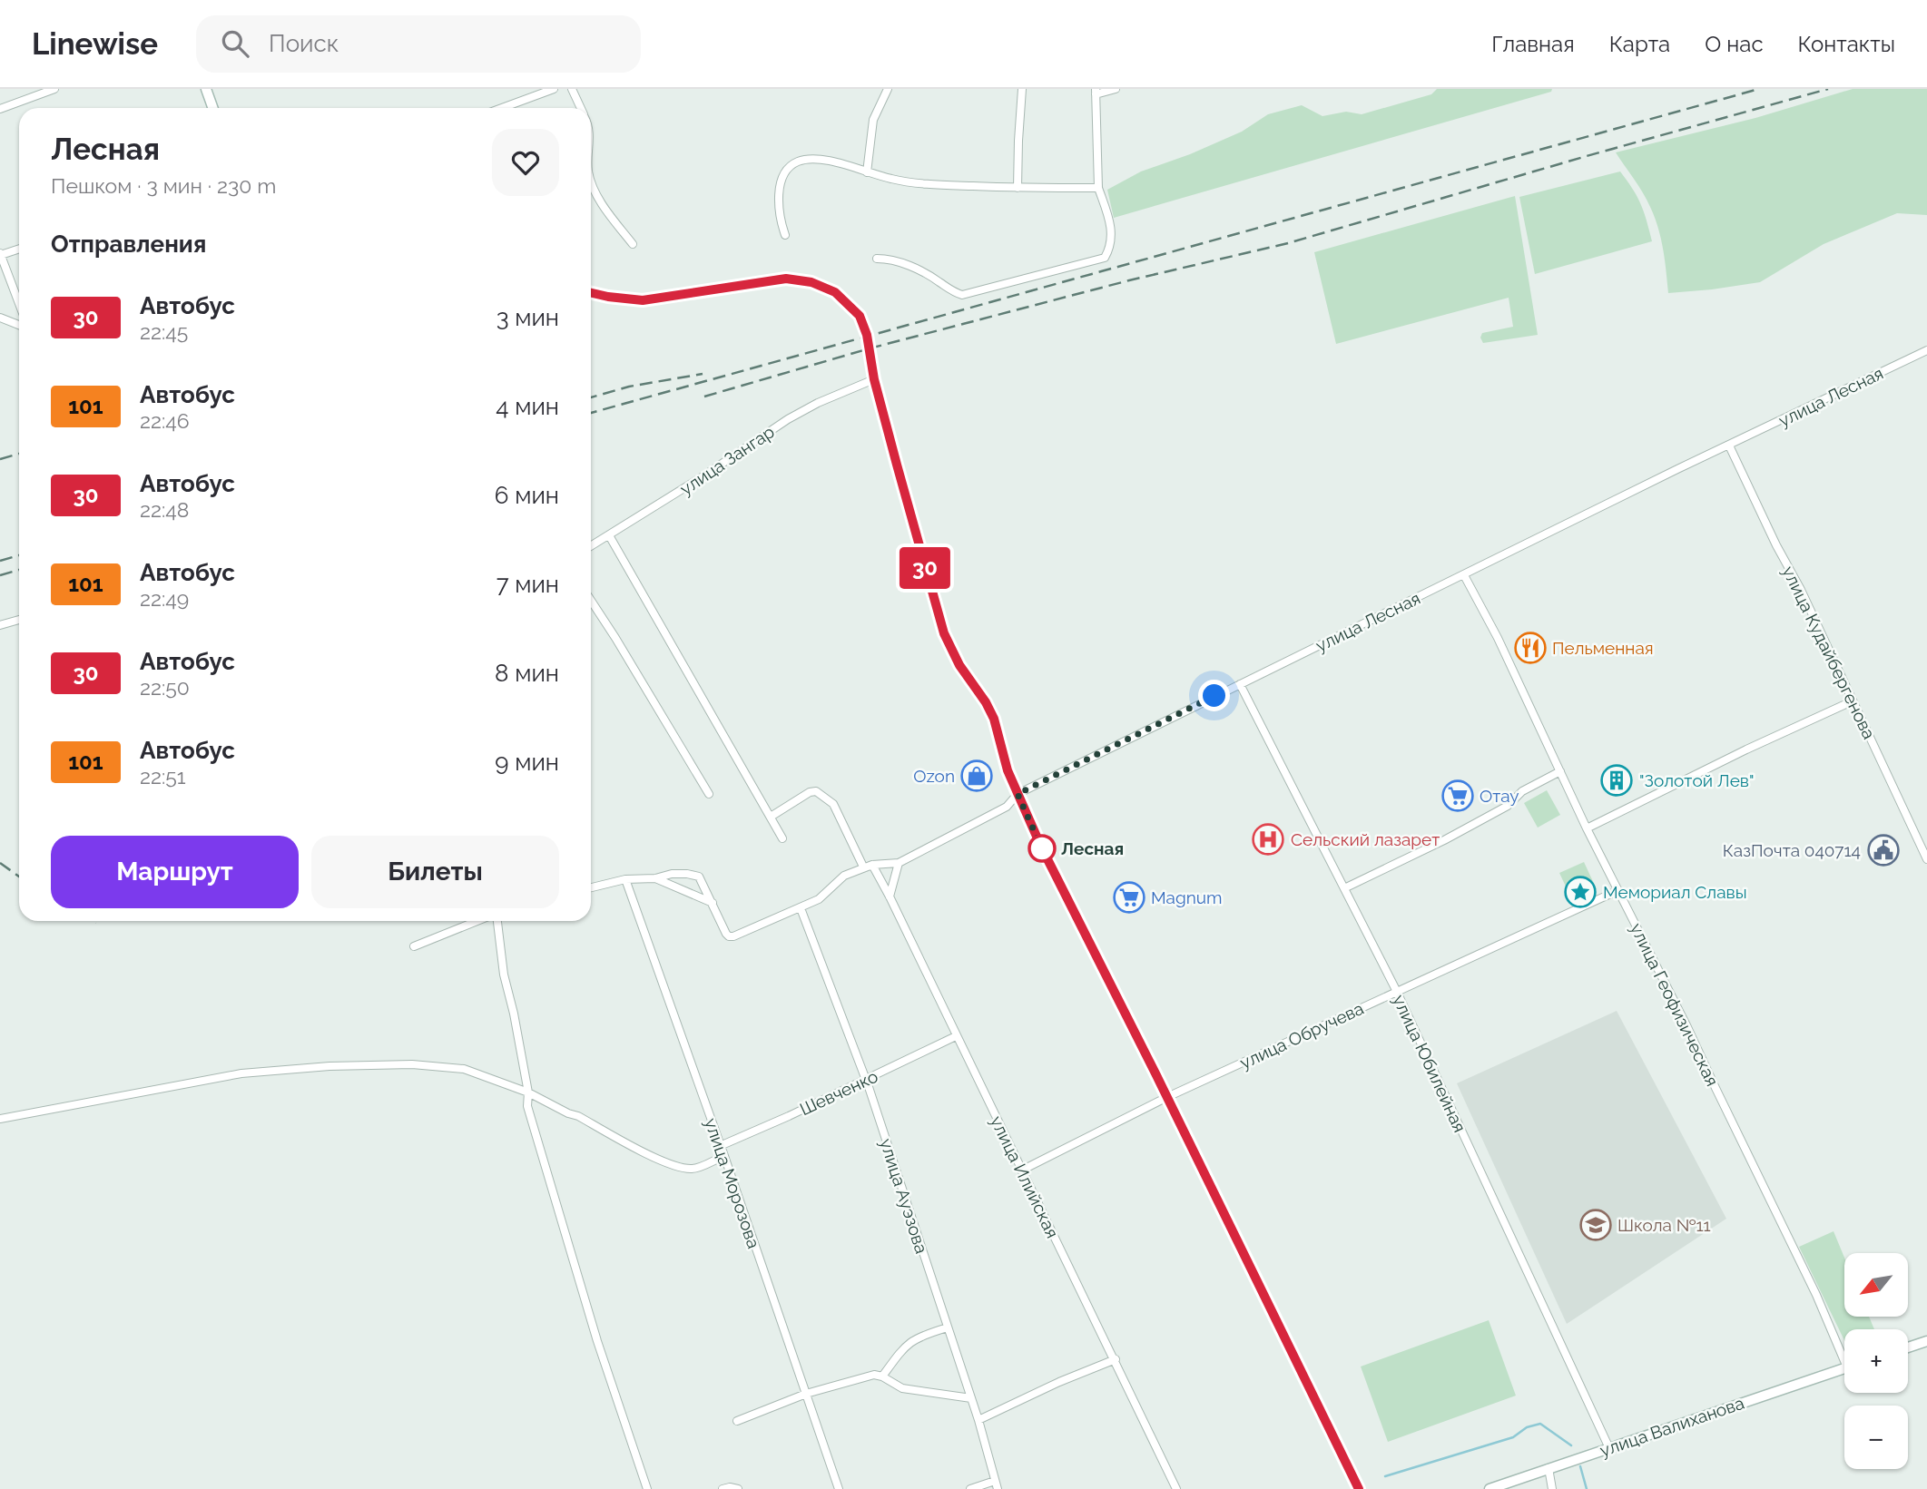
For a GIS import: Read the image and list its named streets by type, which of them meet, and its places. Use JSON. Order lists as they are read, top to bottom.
{
  "streets": {
    "main road": ["улица Валиханова"],
    "street": [
      "улица Лесная",
      "улица Зангар",
      "улица Кудайбергенова",
      "улица Геофизическая",
      "улица Обручева",
      "улица Юбилейная",
      "Шевченко",
      "улица Илийская",
      "улица Морозова",
      "улица Ауэзова"
    ]
  },
  "crossings": [
    ["улица Лесная", "улица Кудайбергенова"],
    ["улица Лесная", "улица Геофизическая"],
    ["улица Лесная", "улица Юбилейная"],
    ["улица Лесная", "улица Илийская"],
    ["улица Лесная", "улица Ауэзова"],
    ["улица Геофизическая", "улица Обручева"],
    ["улица Обручева", "улица Юбилейная"],
    ["улица Обручева", "улица Илийская"],
    ["улица Юбилейная", "улица Валиханова"],
    ["Шевченко", "улица Илийская"],
    ["Шевченко", "улица Морозова"],
    ["Шевченко", "улица Ауэзова"]
  ],
  "places": {
    "restaurant": ["Пельменная"],
    "shop": ["Ozon"],
    "building": ["\"Золотой Лев\""],
    "supermarket": ["Отау", "Magnum"],
    "hospital": ["Сельский лазарет"],
    "other": ["Лесная"],
    "public building": ["КазПочта 040714"],
    "place": ["Мемориал Славы"],
    "school or university": ["Школа №11"]
  },
  "lines": ["bus line 30"],
  "north": "bottom left",
  "page": {
    "header": "Linewise",
    "search": "Поиск",
    "nav": [
      "Главная",
      "Карта",
      "О нас",
      "Контакты"
    ],
    "on_map": "30",
    "heading": [
      ["Лесная", "Пешком · 3 мин · 230 m"],
      "Отправления"
    ],
    "list": [
      {
        "mark": "30",
        "name": "Автобус",
        "note": "22:45",
        "value": "3 мин"
      },
      {
        "mark": "101",
        "name": "Автобус",
        "note": "22:46",
        "value": "4 мин"
      },
      {
        "mark": "30",
        "name": "Автобус",
        "note": "22:48",
        "value": "6 мин"
      },
      {
        "mark": "101",
        "name": "Автобус",
        "note": "22:49",
        "value": "7 мин"
      },
      {
        "mark": "30",
        "name": "Автобус",
        "note": "22:50",
        "value": "8 мин"
      },
      {
        "mark": "101",
        "name": "Автобус",
        "note": "22:51",
        "value": "9 мин"
      }
    ],
    "buttons": ["Маршрут", "Билеты"],
    "map_buttons": ["+", "−"]
  }
}
